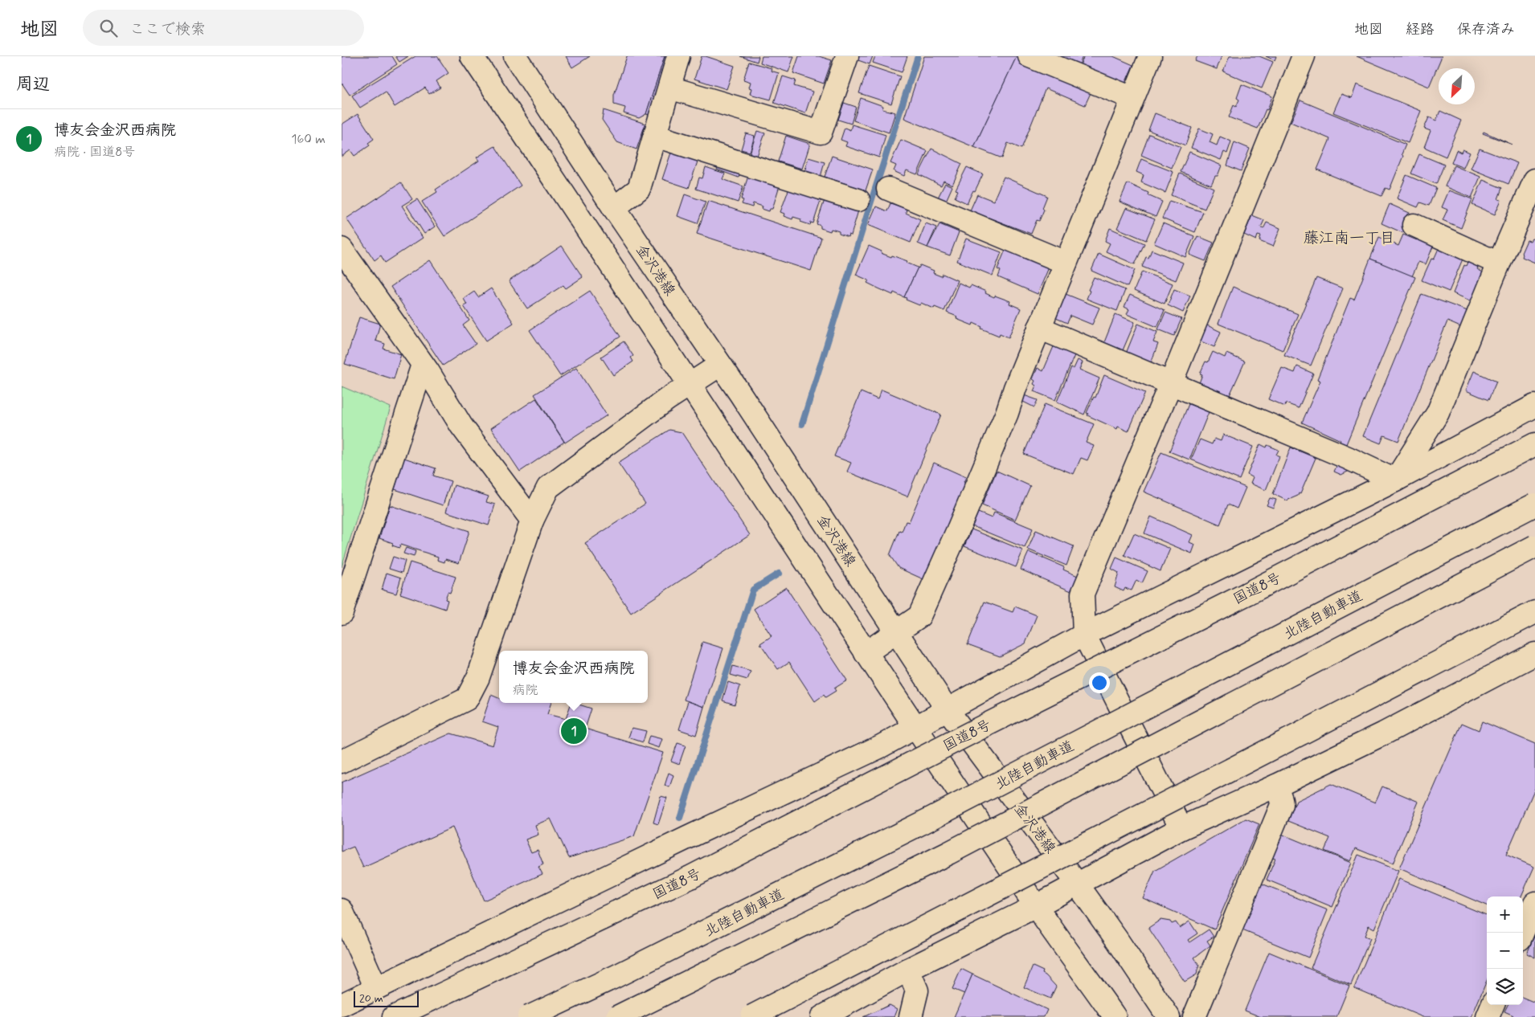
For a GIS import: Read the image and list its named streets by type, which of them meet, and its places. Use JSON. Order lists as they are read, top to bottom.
{
  "streets": {
    "main road": ["金沢港線", "国道8号", "北陸自動車道"]
  },
  "districts": ["藤江南一丁目"],
  "scale_bar": "20 m",
  "north": "bottom left",
  "page": {
    "header": "地図",
    "search": "ここで検索",
    "nav": ["地図", "経路", "保存済み"],
    "heading": "周辺",
    "list": [
      {
        "mark": "1",
        "name": "博友会金沢西病院",
        "note": "病院 · 国道8号",
        "value": "160 m"
      }
    ],
    "popup": ["博友会金沢西病院", "病院"],
    "pins": "1",
    "map_buttons": ["+", "−"],
    "scale": "20 m"
  }
}
